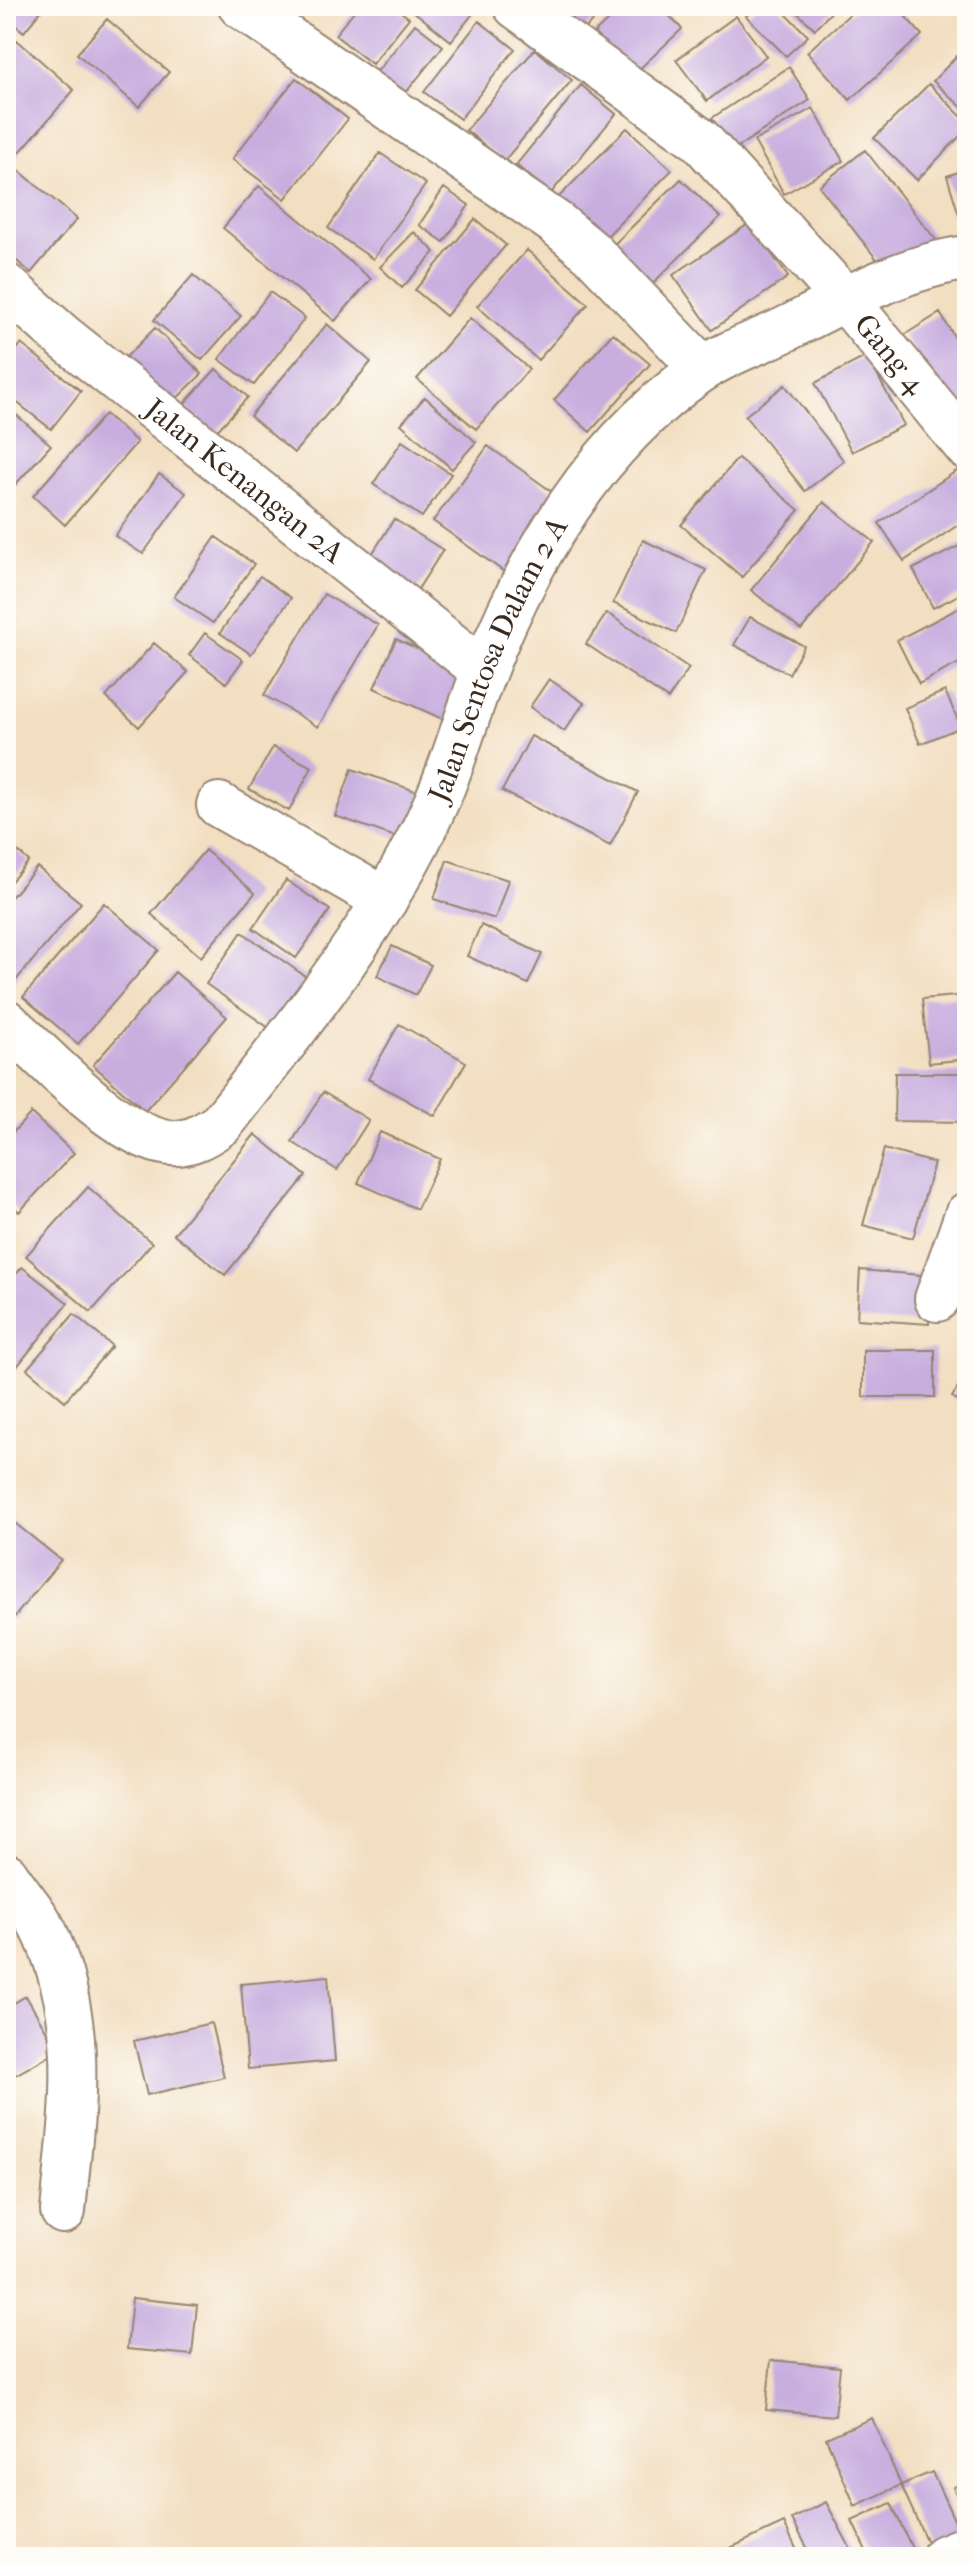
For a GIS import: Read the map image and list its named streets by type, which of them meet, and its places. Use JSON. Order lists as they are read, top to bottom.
{
  "streets": {
    "street": ["Gang 4", "Jalan Kenangan 2A", "Jalan Sentosa Dalam 2 A"]
  },
  "crossings": [
    ["Gang 4", "Jalan Sentosa Dalam 2 A"],
    ["Jalan Kenangan 2A", "Jalan Sentosa Dalam 2 A"]
  ]
}
